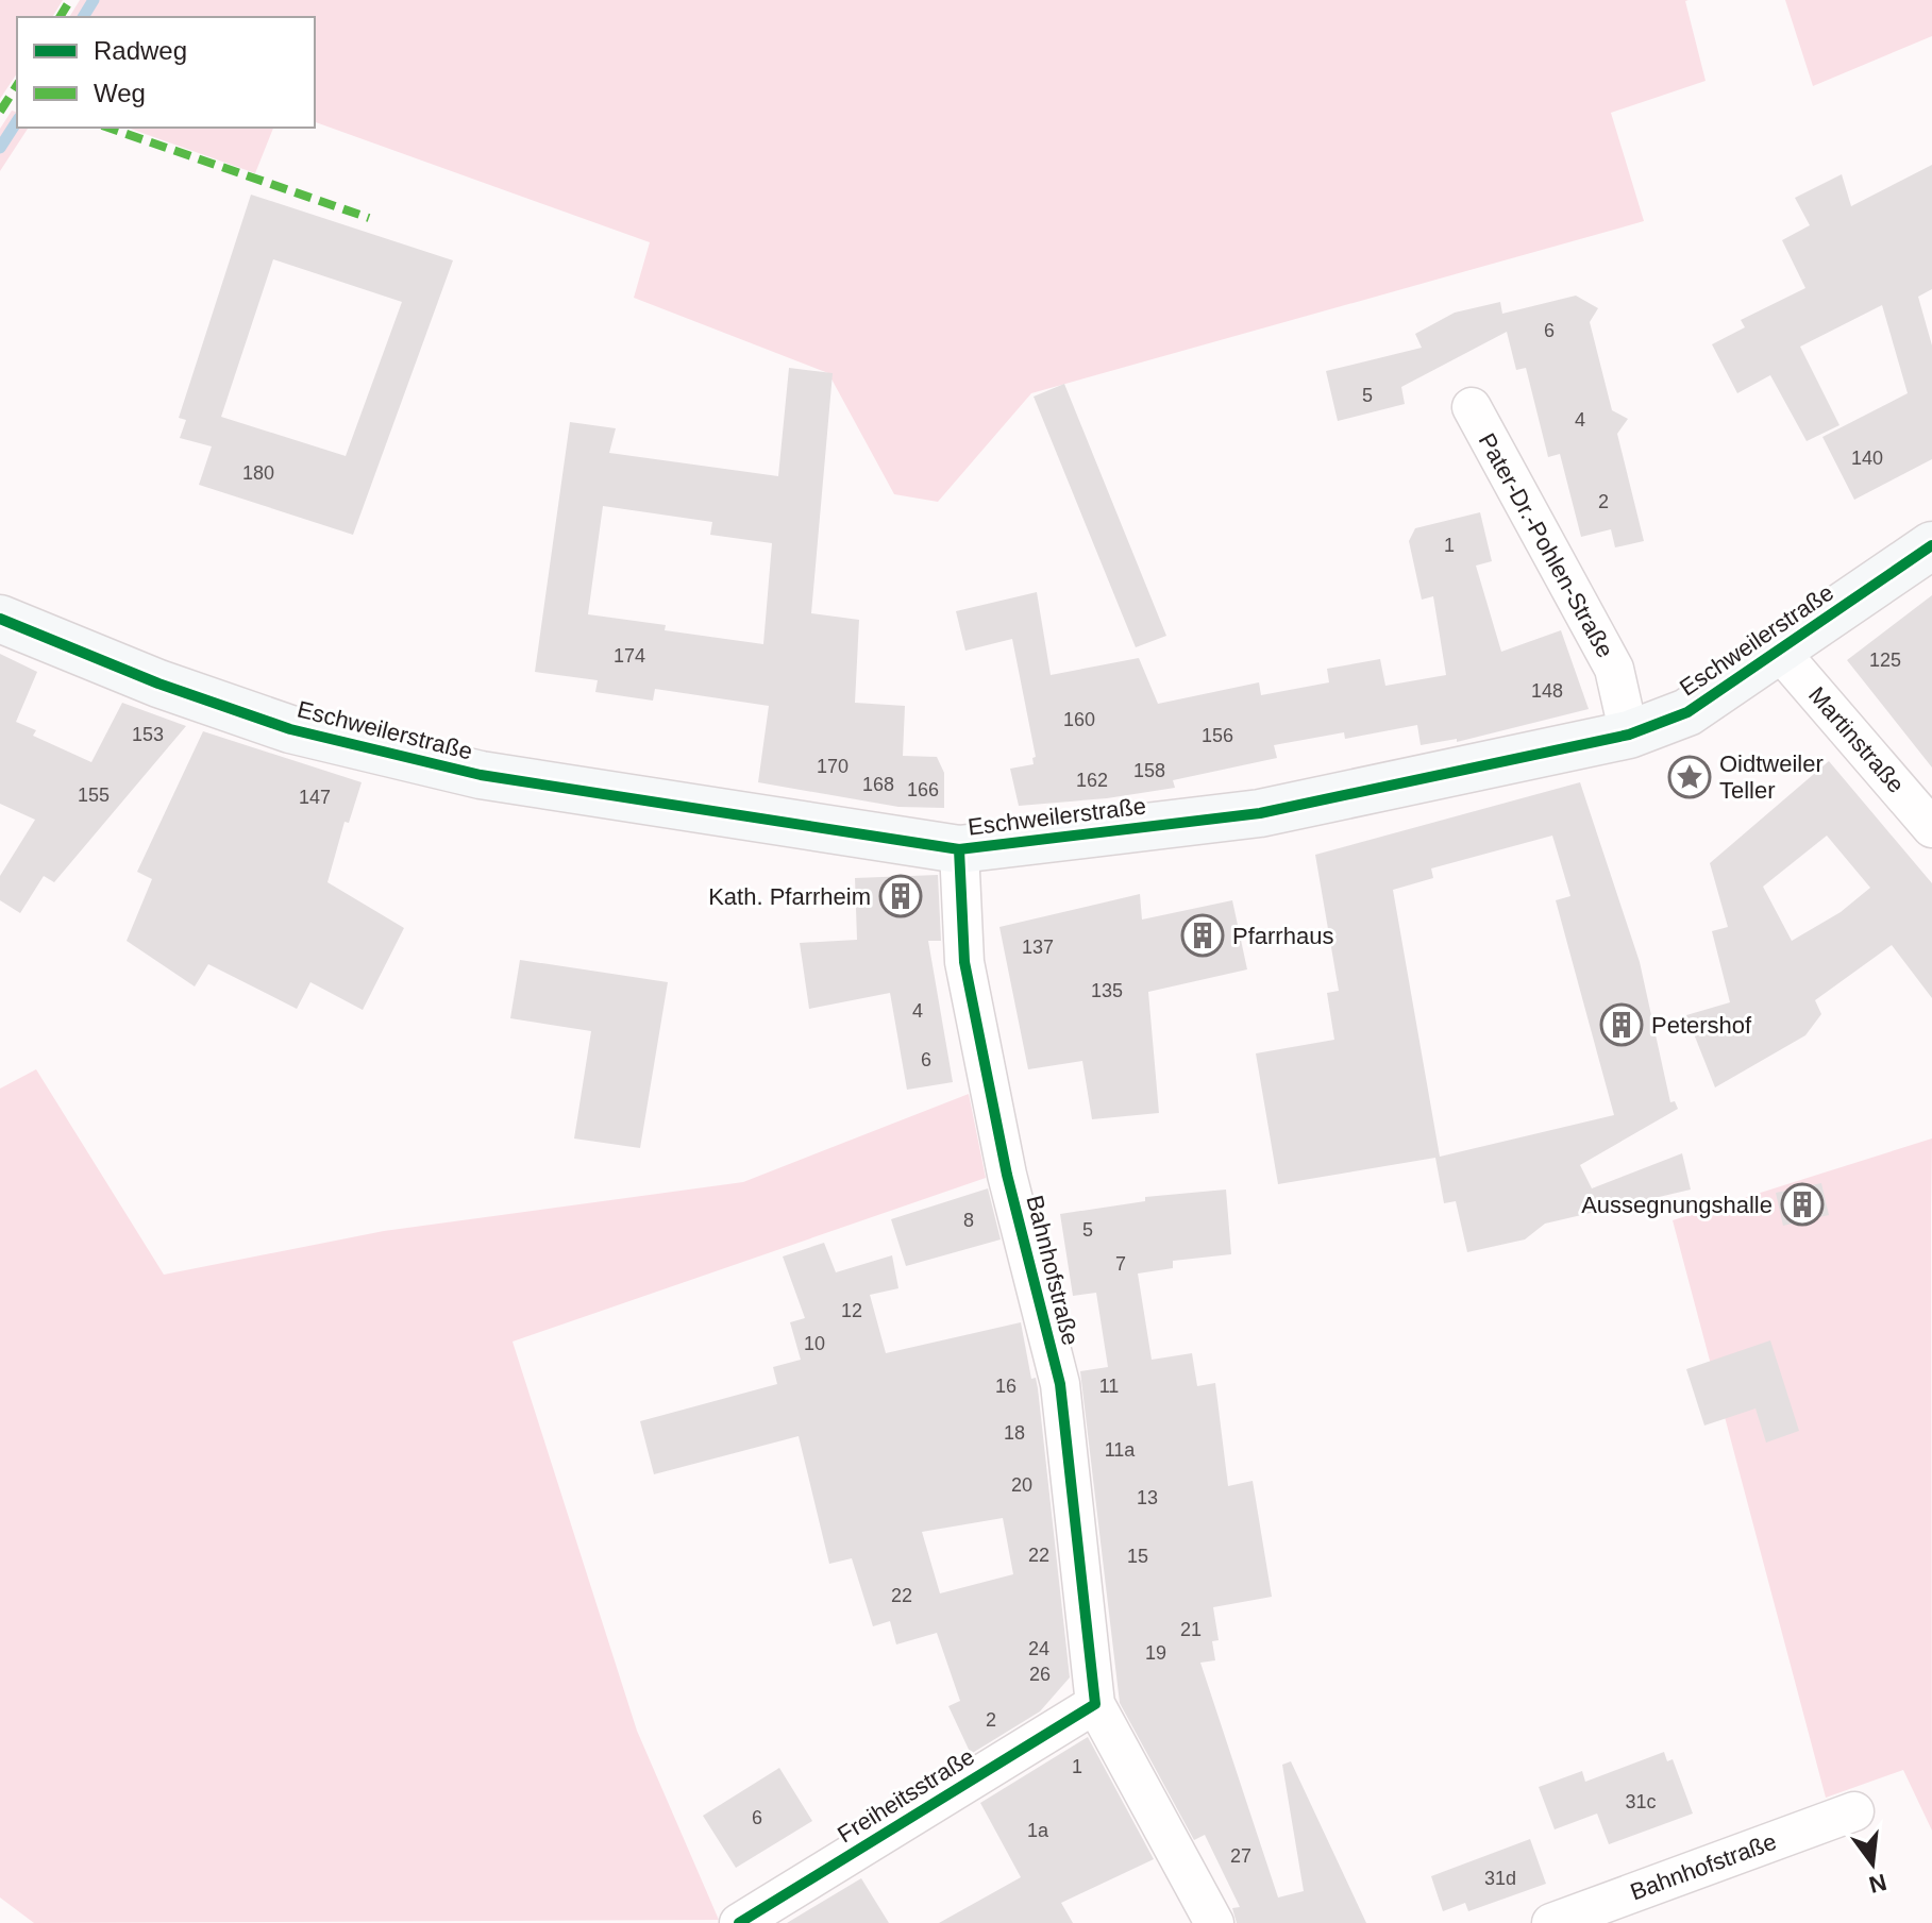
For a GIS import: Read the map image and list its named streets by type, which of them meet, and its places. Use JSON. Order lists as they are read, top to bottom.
{
  "streets": {
    "street": [
      "Pater-Dr.-Pohlen-Straße",
      "Eschweilerstraße",
      "Martinstraße",
      "Bahnhofstraße",
      "Freiheitsstraße"
    ]
  },
  "crossings": [
    ["Pater-Dr.-Pohlen-Straße", "Eschweilerstraße"],
    ["Eschweilerstraße", "Martinstraße"],
    ["Eschweilerstraße", "Bahnhofstraße"],
    ["Bahnhofstraße", "Freiheitsstraße"]
  ],
  "places": {
    "place": ["Oidtweiler Teller"],
    "building": [
      "Kath. Pfarrheim",
      "Pfarrhaus",
      "Petershof",
      "Aussegnungshalle"
    ]
  },
  "house_numbers": [
    "6",
    "5",
    "4",
    "140",
    "180",
    "2",
    "1",
    "174",
    "125",
    "148",
    "160",
    "153",
    "156",
    "170",
    "158",
    "162",
    "168",
    "166",
    "155",
    "147",
    "137",
    "135",
    "4",
    "6",
    "8",
    "5",
    "7",
    "12",
    "10",
    "16",
    "11",
    "18",
    "11a",
    "20",
    "13",
    "22",
    "15",
    "22",
    "21",
    "24",
    "19",
    "26",
    "2",
    "1",
    "31c",
    "6",
    "1a",
    "27",
    "31d"
  ],
  "legend": ["Radweg", "Weg"],
  "north": "bottom"
}
